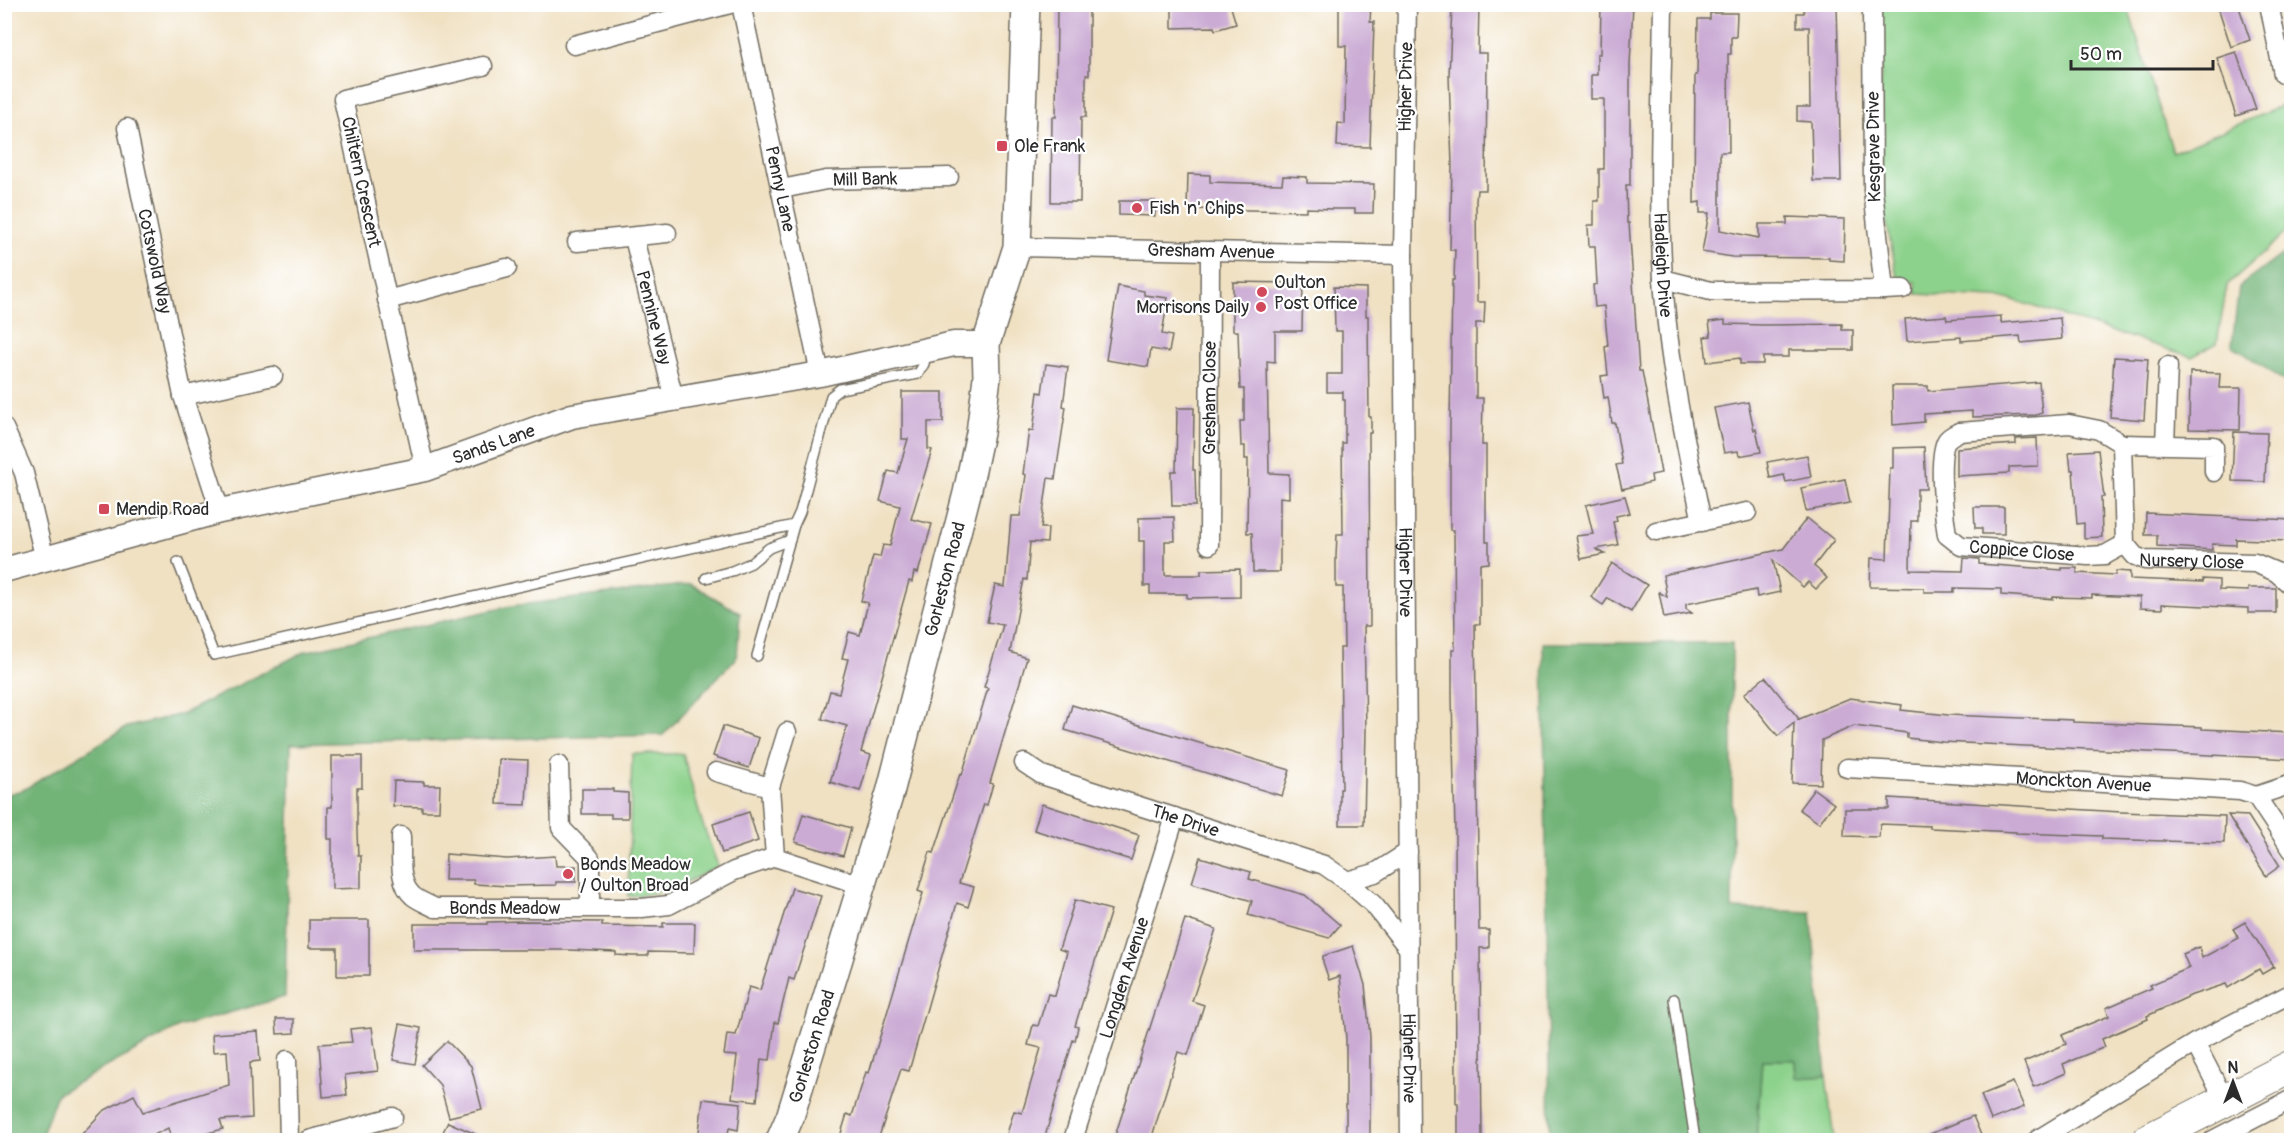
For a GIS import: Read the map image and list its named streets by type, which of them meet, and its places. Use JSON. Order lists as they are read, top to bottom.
{
  "streets": {
    "main road": ["Gorleston Road"],
    "street": [
      "Higher Drive",
      "Kesgrave Drive",
      "Mill Bank",
      "Chiltern Crescent",
      "Penny Lane",
      "Gresham Avenue",
      "Cotswold Way",
      "Hadleigh Drive",
      "Pennine Way",
      "Gresham Close",
      "Sands Lane",
      "Coppice Close",
      "Nursery Close",
      "Monckton Avenue",
      "The Drive",
      "Bonds Meadow",
      "Longden Avenue"
    ]
  },
  "crossings": [
    ["Higher Drive", "Gresham Avenue"],
    ["Higher Drive", "The Drive"],
    ["Mill Bank", "Penny Lane"],
    ["Chiltern Crescent", "Sands Lane"],
    ["Penny Lane", "Sands Lane"],
    ["Gresham Avenue", "Gresham Close"],
    ["Gresham Avenue", "Gorleston Road"],
    ["Cotswold Way", "Sands Lane"],
    ["Pennine Way", "Sands Lane"],
    ["Sands Lane", "Gorleston Road"],
    ["Coppice Close", "Nursery Close"],
    ["The Drive", "Longden Avenue"]
  ],
  "places": {
    "transit": ["Ole Frank", "Mendip Road"],
    "other": [
      "Fish 'n' Chips",
      "Oulton Post Office",
      "Morrisons Daily",
      "Bonds Meadow / Oulton Broad"
    ]
  },
  "scale_bar": "50 m",
  "north": "top"
}
